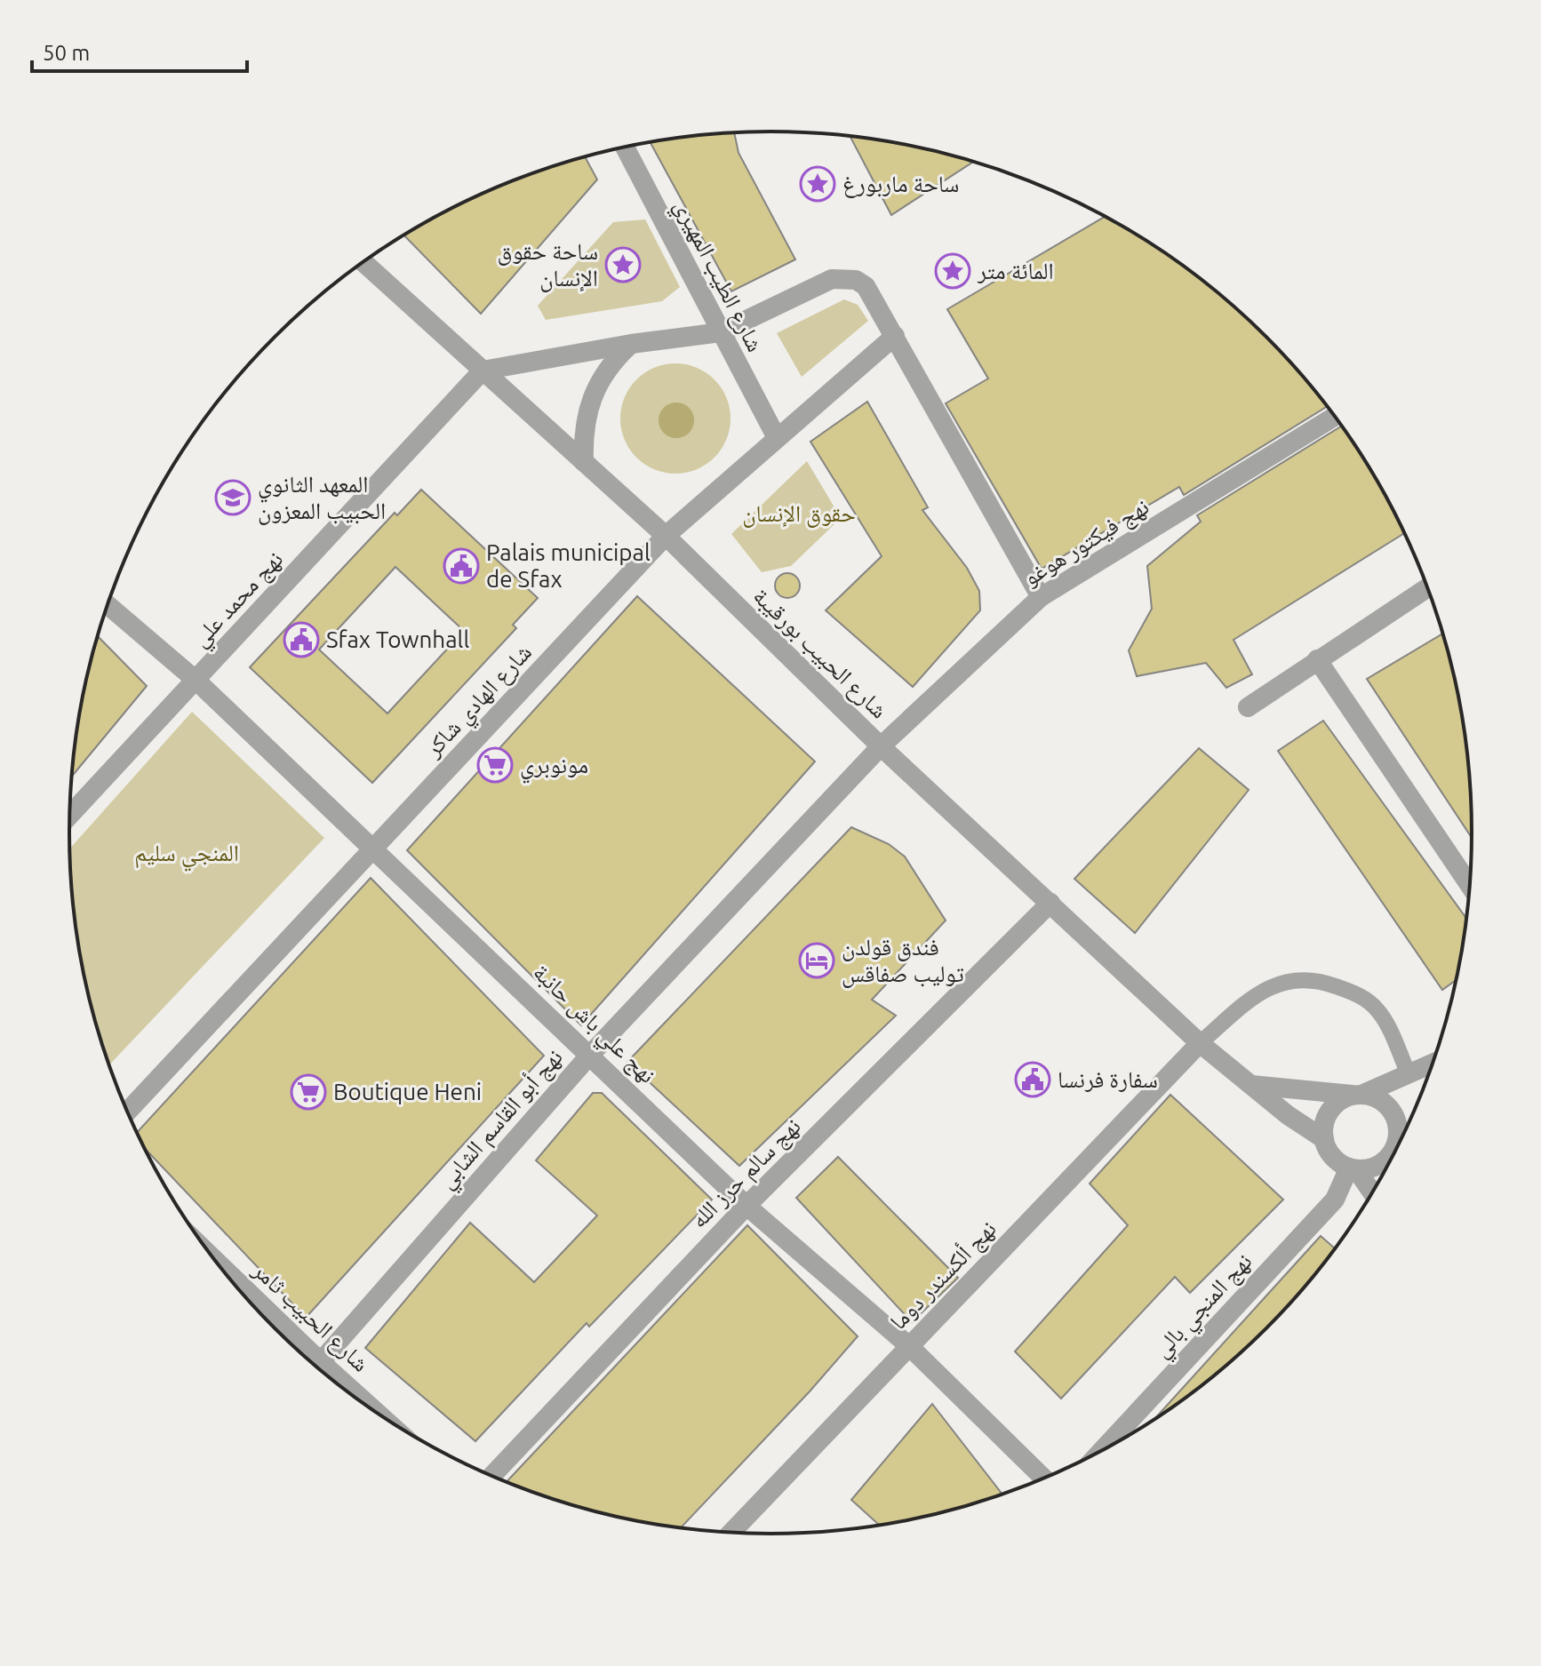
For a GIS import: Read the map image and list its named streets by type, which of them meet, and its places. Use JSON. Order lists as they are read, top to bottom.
{
  "streets": {
    "street": [
      "شارع الطيب المهيري",
      "نهج فيكتور هوغو",
      "نهج محمد علي",
      "شارع الحبيب بورقيبة",
      "شارع الهادي شاكر",
      "نهج علي باش حانبة",
      "نهج أبو القاسم الشابي",
      "نهج سالم حرز الله",
      "نهج ألكسندر دوما",
      "نهج المنجي بالي",
      "شارع الحبيب ثامر"
    ]
  },
  "crossings": [
    ["شارع الطيب المهيري", "شارع الحبيب بورقيبة"],
    ["شارع الطيب المهيري", "شارع الهادي شاكر"],
    ["نهج فيكتور هوغو", "شارع الحبيب بورقيبة"],
    ["نهج فيكتور هوغو", "نهج أبو القاسم الشابي"],
    ["نهج محمد علي", "شارع الحبيب بورقيبة"],
    ["نهج محمد علي", "نهج علي باش حانبة"],
    ["شارع الحبيب بورقيبة", "شارع الهادي شاكر"],
    ["شارع الحبيب بورقيبة", "نهج أبو القاسم الشابي"],
    ["شارع الحبيب بورقيبة", "نهج سالم حرز الله"],
    ["شارع الحبيب بورقيبة", "نهج ألكسندر دوما"],
    ["شارع الحبيب بورقيبة", "نهج المنجي بالي"],
    ["شارع الهادي شاكر", "نهج علي باش حانبة"],
    ["نهج علي باش حانبة", "نهج أبو القاسم الشابي"],
    ["نهج علي باش حانبة", "نهج سالم حرز الله"],
    ["نهج علي باش حانبة", "نهج ألكسندر دوما"]
  ],
  "parks": ["حقوق الإنسان", "المنجي سليم"],
  "places": {
    "place": ["ساحة ماربورغ", "ساحة حقوق الإنسان", "المائة متر"],
    "school or university": ["المعهد الثانوي الحبيب المعزون"],
    "public building": ["Palais municipal de Sfax", "Sfax Townhall", "سفارة فرنسا"],
    "supermarket": ["مونوبري", "Boutique Heni"],
    "hotel": ["فندق قولدن توليب صفاقس"]
  },
  "scale_bar": "50 m"
}
